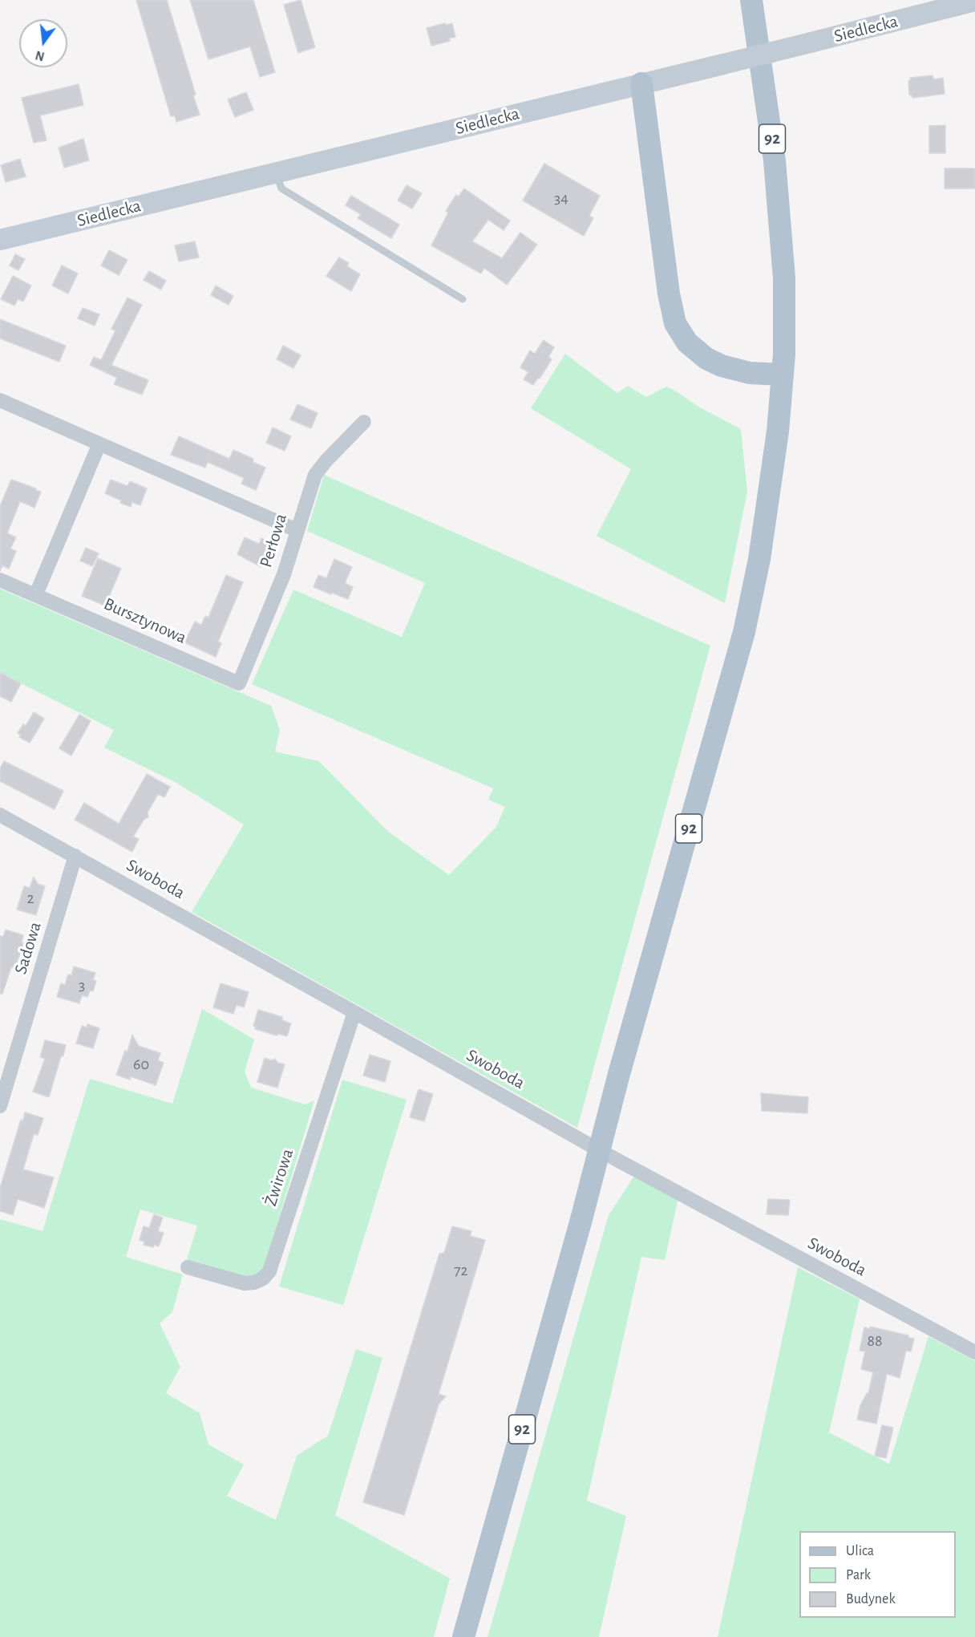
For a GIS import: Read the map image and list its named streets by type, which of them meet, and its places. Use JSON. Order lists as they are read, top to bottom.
{
  "streets": {
    "main road": ["Siedlecka", "92"],
    "street": [
      "Perłowa",
      "Bursztynowa",
      "Swoboda",
      "Sadowa",
      "Żwirowa"
    ]
  },
  "crossings": [
    ["92", "Swoboda"],
    ["Perłowa", "Bursztynowa"],
    ["Swoboda", "Sadowa"],
    ["Swoboda", "Żwirowa"]
  ],
  "house_numbers": [
    "34",
    "2",
    "3",
    "60",
    "72",
    "88"
  ],
  "legend": ["Ulica", "Park", "Budynek"],
  "north": "bottom"
}
